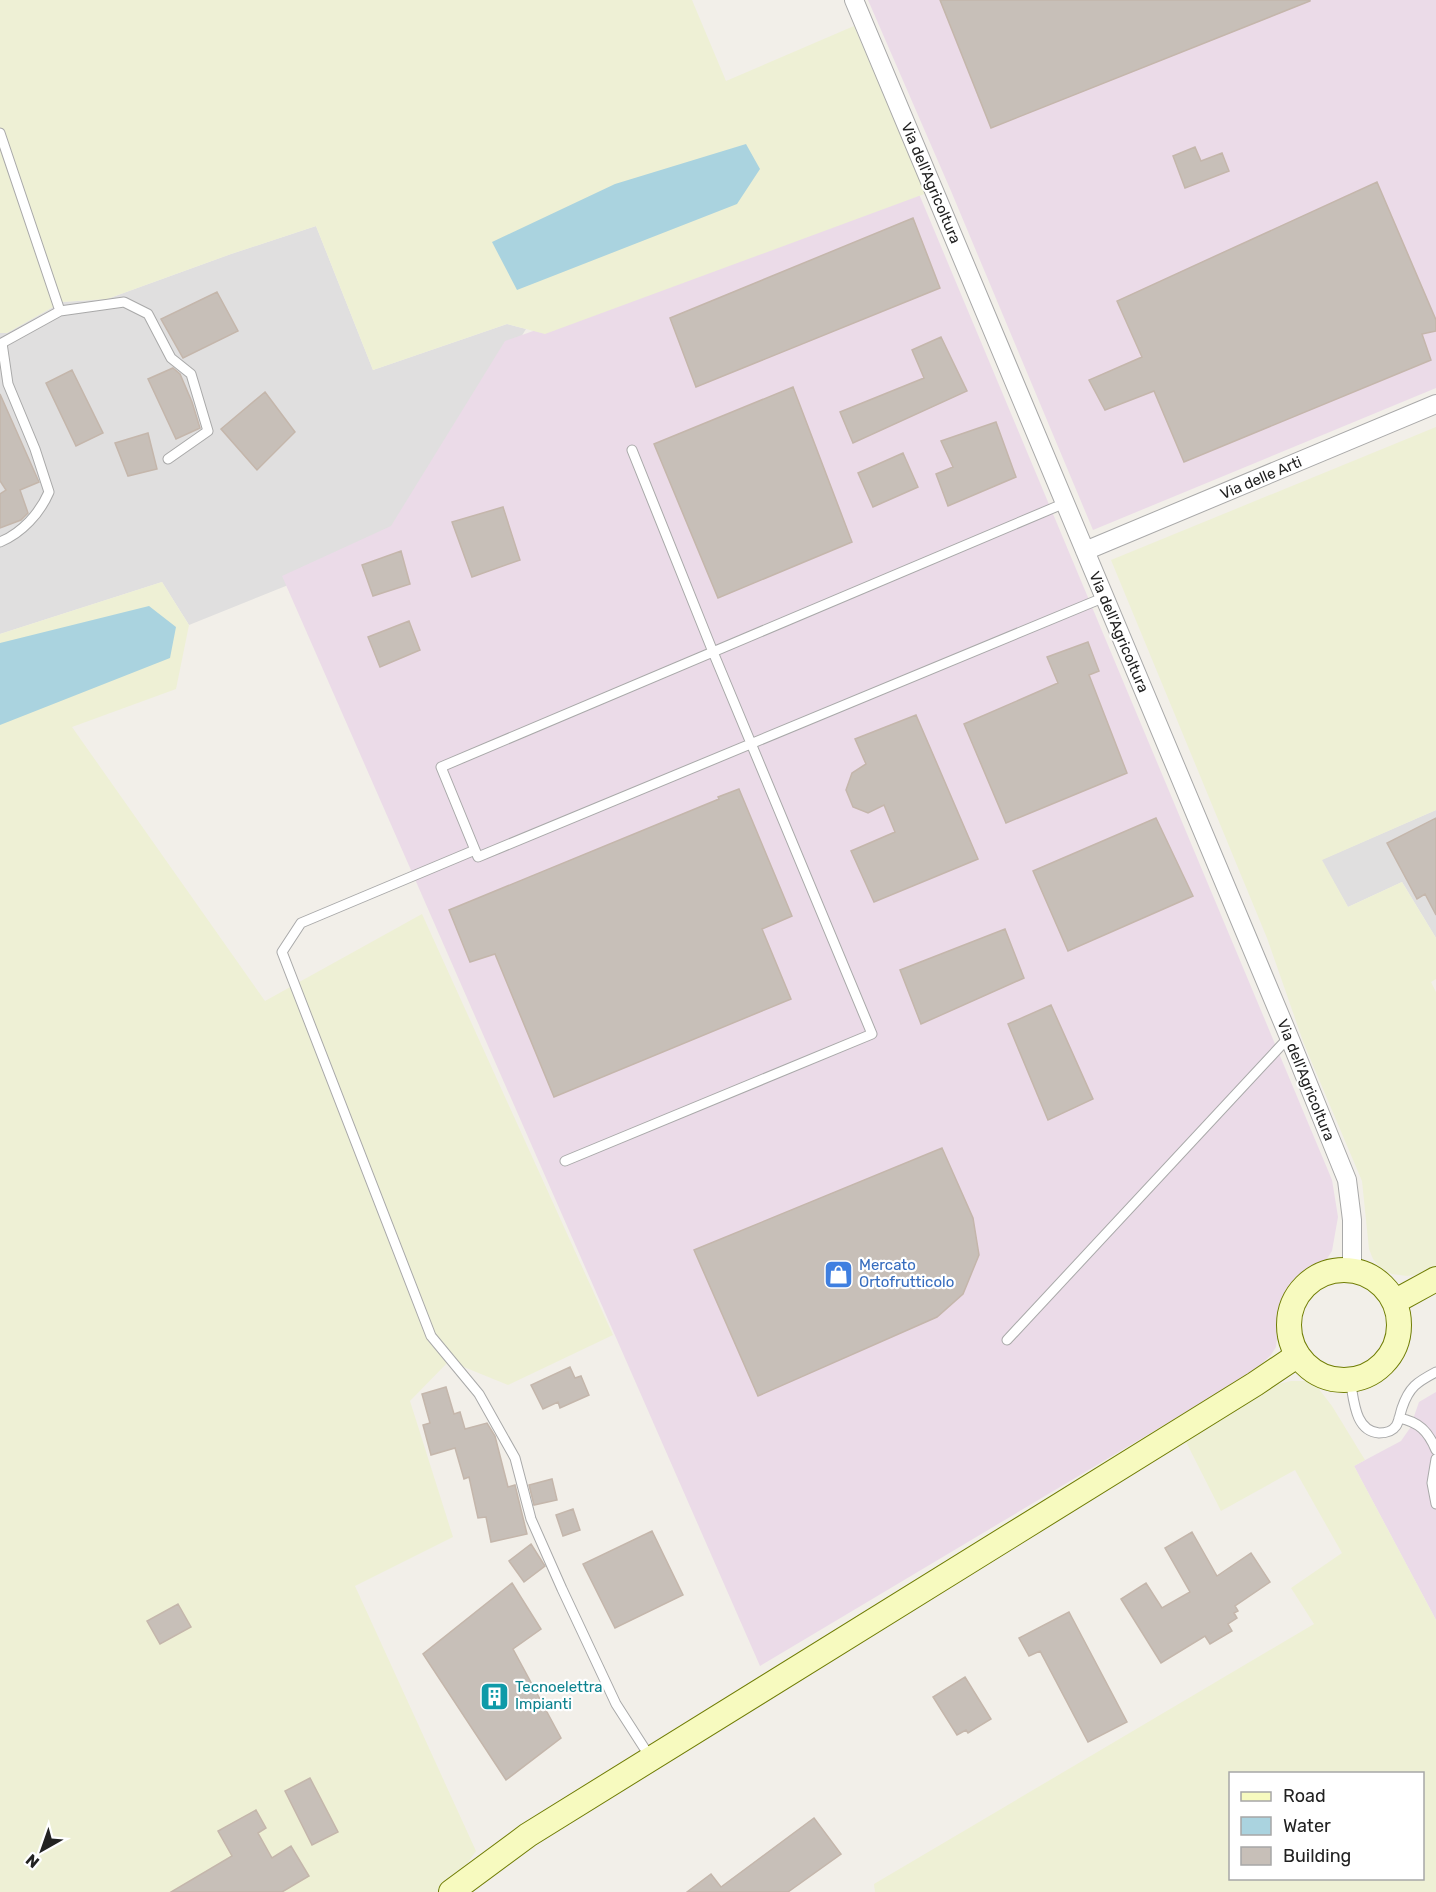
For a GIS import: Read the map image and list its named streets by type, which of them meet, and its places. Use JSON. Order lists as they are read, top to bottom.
{
  "streets": {
    "street": ["Via dell'Agricoltura", "Via delle Arti"]
  },
  "crossings": [
    ["Via dell'Agricoltura", "Via delle Arti"]
  ],
  "places": {
    "shop": ["Mercato Ortofrutticolo"],
    "building": ["Tecnoelettra Impianti"]
  },
  "legend": ["Road", "Water", "Building"],
  "north": "bottom left"
}
